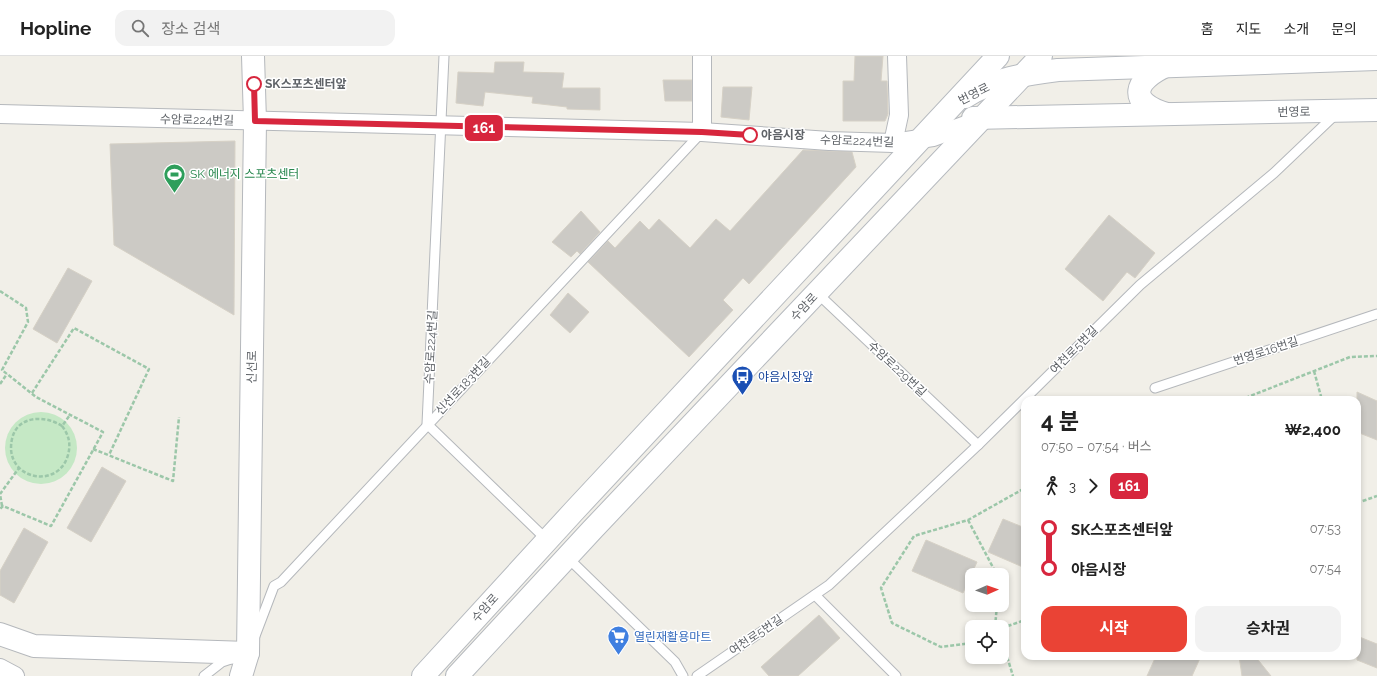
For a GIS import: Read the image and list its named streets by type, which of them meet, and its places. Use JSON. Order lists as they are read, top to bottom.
{
  "streets": {
    "main road": ["번영로", "수암로", "신선로"],
    "street": ["수암로224번길"],
    "lane": [
      "여천로5번길",
      "번영로16번길",
      "수암로229번길",
      "신선로183번길"
    ]
  },
  "crossings": [
    ["번영로", "수암로224번길"],
    ["번영로", "수암로"],
    ["번영로", "여천로5번길"],
    ["수암로224번길", "수암로"],
    ["수암로224번길", "신선로"],
    ["수암로224번길", "신선로183번길"],
    ["수암로", "수암로229번길"],
    ["여천로5번길", "수암로229번길"],
    ["신선로", "신선로183번길"]
  ],
  "places": {
    "other": ["SK스포츠센터앞", "야음시장"],
    "sports": ["SK 에너지 스포츠센터"],
    "bus stop": ["야음시장앞"],
    "supermarket": ["열린재활용마트"]
  },
  "lines": ["bus line 161"],
  "north": "right",
  "page": {
    "header": "Hopline",
    "search": "장소 검색",
    "nav": [
      "홈",
      "지도",
      "소개",
      "문의"
    ],
    "on_map": "161",
    "heading": ["4 분", "07:50 – 07:54 · 버스", "₩2,400"],
    "legs": ["3", "161"],
    "list": [
      {
        "name": "SK스포츠센터앞",
        "value": "07:53"
      },
      {
        "name": "야음시장",
        "value": "07:54"
      }
    ],
    "buttons": ["시작", "승차권"]
  }
}
